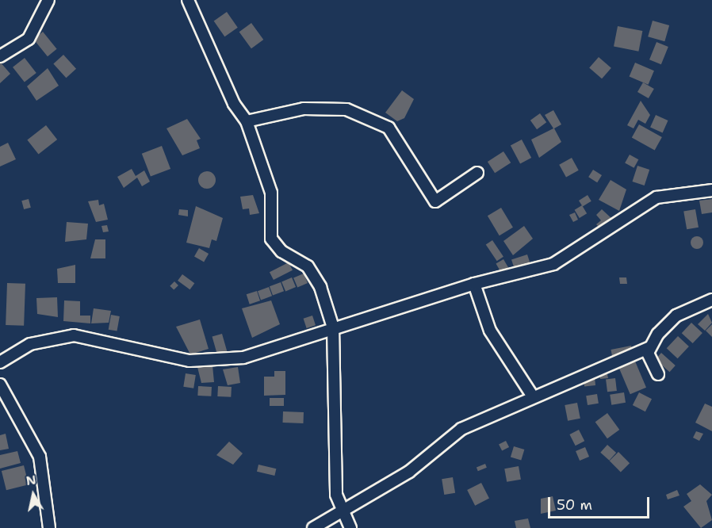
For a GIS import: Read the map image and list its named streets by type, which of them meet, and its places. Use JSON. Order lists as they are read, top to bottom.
{
  "scale_bar": "50 m",
  "north": "top"
}
